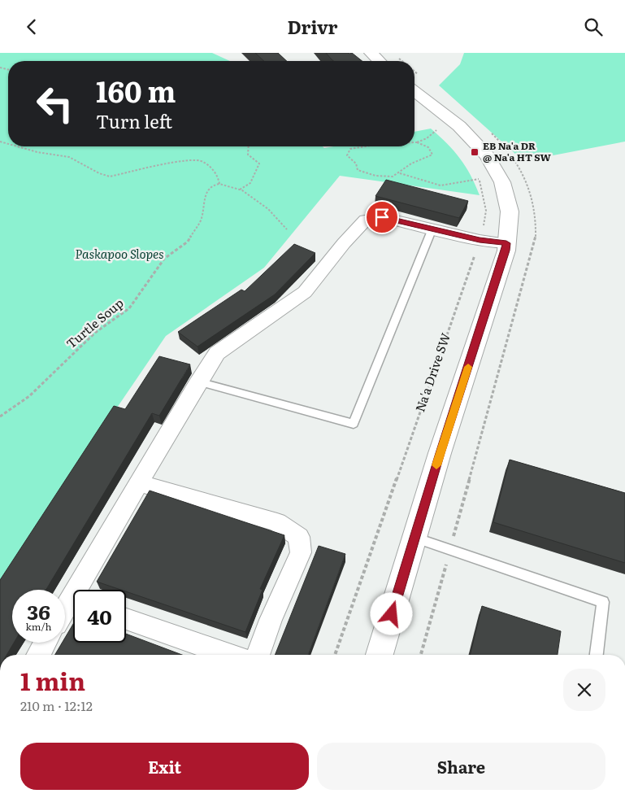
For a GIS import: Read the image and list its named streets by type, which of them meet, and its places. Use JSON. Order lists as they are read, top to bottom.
{
  "streets": {
    "path": ["Turtle Soup", "Na'a Drive SW"]
  },
  "parks": ["Paskapoo Slopes"],
  "places": {
    "transit": ["EB Na'a DR @ Na'a HT SW"]
  },
  "page": {
    "header": "Drivr",
    "turn": ["160 m", "Turn left"],
    "speed": "36 km/h",
    "limit": "40",
    "heading": ["1 min", "210 m · 12:12"],
    "buttons": ["Exit", "Share"]
  }
}
